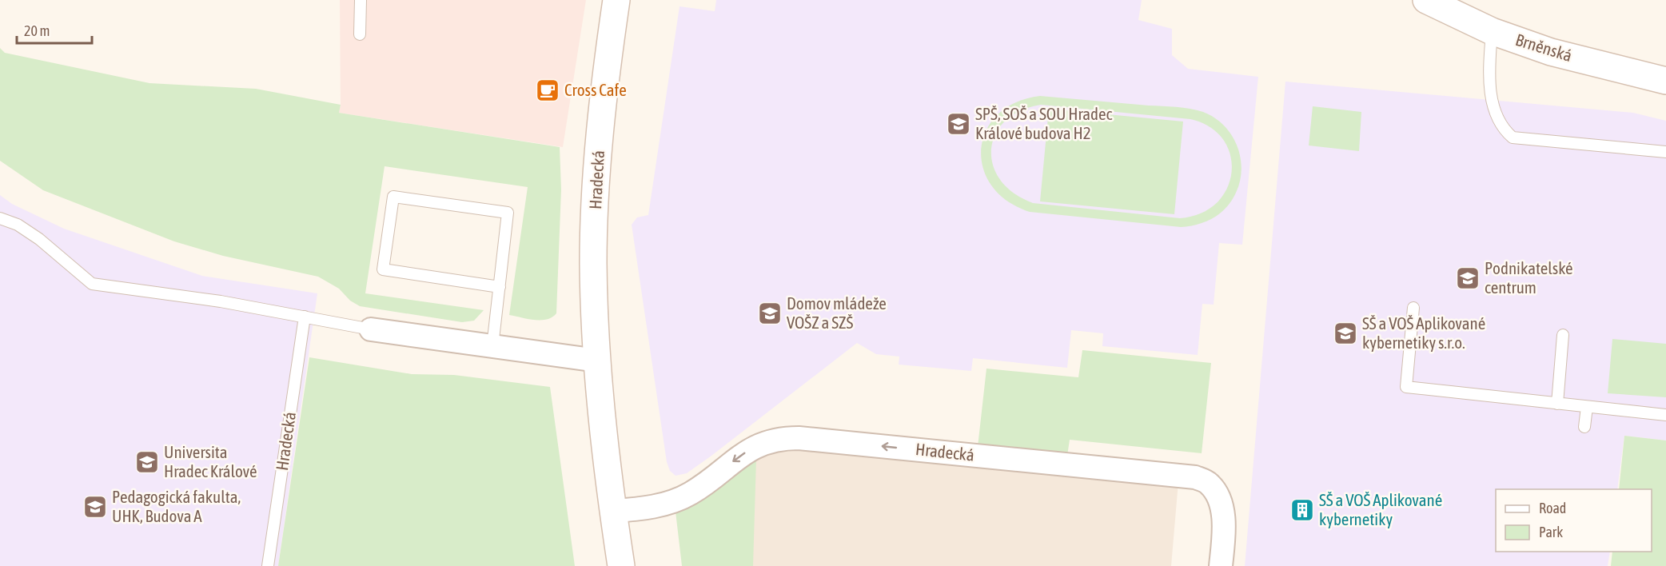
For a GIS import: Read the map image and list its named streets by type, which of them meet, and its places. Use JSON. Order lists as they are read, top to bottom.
{
  "streets": {
    "street": ["Brněnská", "Hradecká"]
  },
  "one_way": ["Hradecká"],
  "places": {
    "cafe": ["Cross Cafe"],
    "school or university": [
      "SPŠ, SOŠ a SOU Hradec Králové budova H2",
      "Podnikatelské centrum",
      "Domov mládeže VOŠZ a SZŠ",
      "SŠ a VOŠ Aplikované kybernetiky s.r.o.",
      "Universita Hradec Králové",
      "Pedagogická fakulta, UHK, Budova A"
    ],
    "building": ["SŠ a VOŠ Aplikované kybernetiky"]
  },
  "legend": ["Road", "Park"],
  "scale_bar": "20 m"
}
